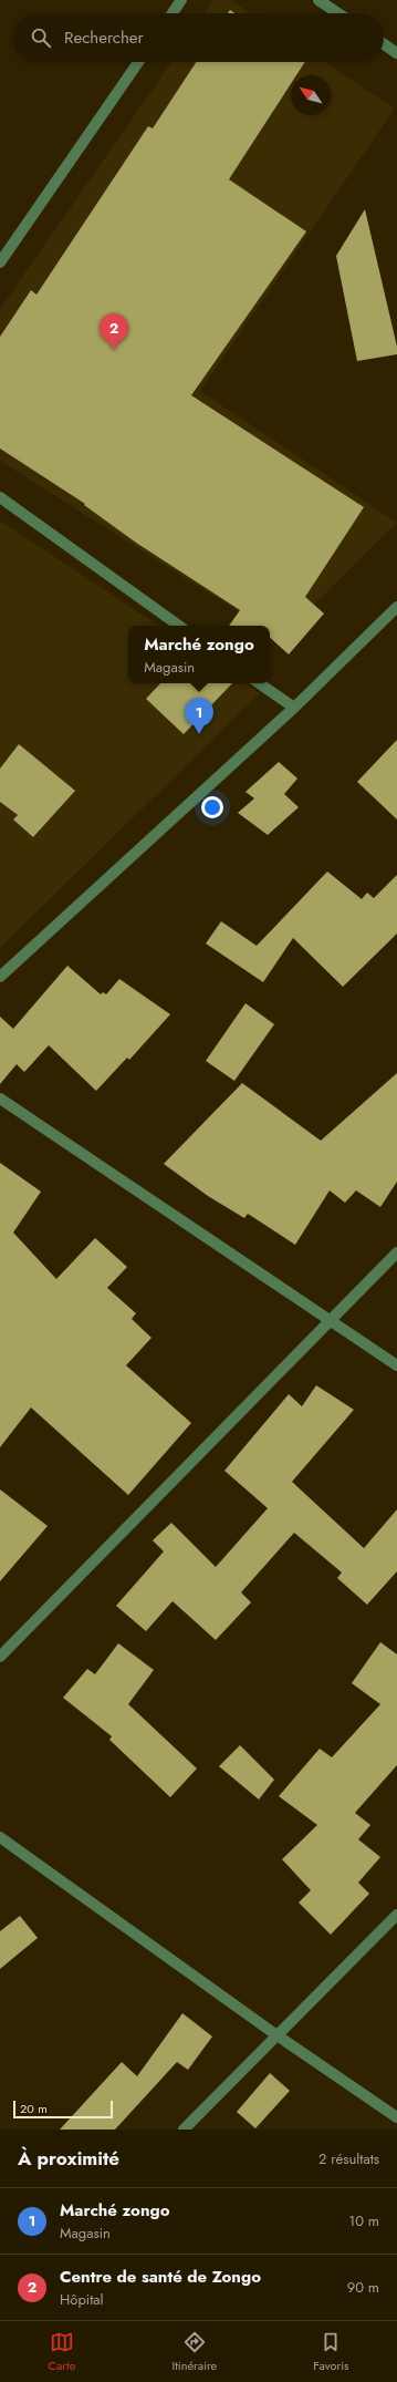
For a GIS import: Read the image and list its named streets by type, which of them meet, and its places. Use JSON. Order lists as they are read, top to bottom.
{
  "scale_bar": "20 m",
  "north": "top left",
  "page": {
    "search": "Rechercher",
    "pins": ["2", "1"],
    "popup": ["Marché zongo", "Magasin"],
    "scale": "20 m",
    "heading": ["À proximité", "2 résultats"],
    "list": [
      {
        "mark": "1",
        "name": "Marché zongo",
        "note": "Magasin",
        "value": "10 m"
      },
      {
        "mark": "2",
        "name": "Centre de santé de Zongo",
        "note": "Hôpital",
        "value": "90 m"
      }
    ],
    "nav": ["Carte", "Itinéraire", "Favoris"]
  }
}
